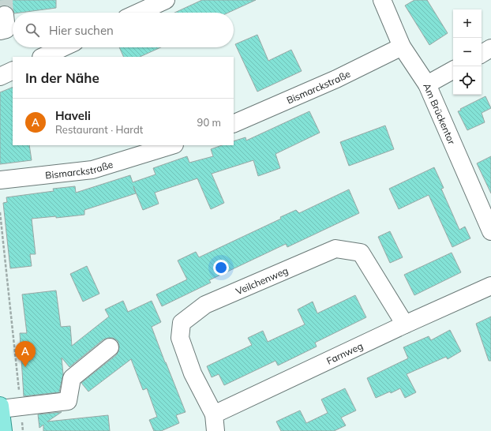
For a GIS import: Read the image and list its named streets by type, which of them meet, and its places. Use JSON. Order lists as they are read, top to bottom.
{
  "streets": {
    "street": [
      "Bismarckstraße",
      "Am Brückentor",
      "Veilchenweg",
      "Farnweg"
    ]
  },
  "crossings": [
    ["Bismarckstraße", "Am Brückentor"],
    ["Veilchenweg", "Farnweg"]
  ],
  "page": {
    "map_buttons": ["+", "−"],
    "search": "Hier suchen",
    "heading": "In der Nähe",
    "list": [
      {
        "mark": "A",
        "name": "Haveli",
        "note": "Restaurant · Hardt",
        "value": "90 m"
      }
    ],
    "pins": "A"
  }
}
